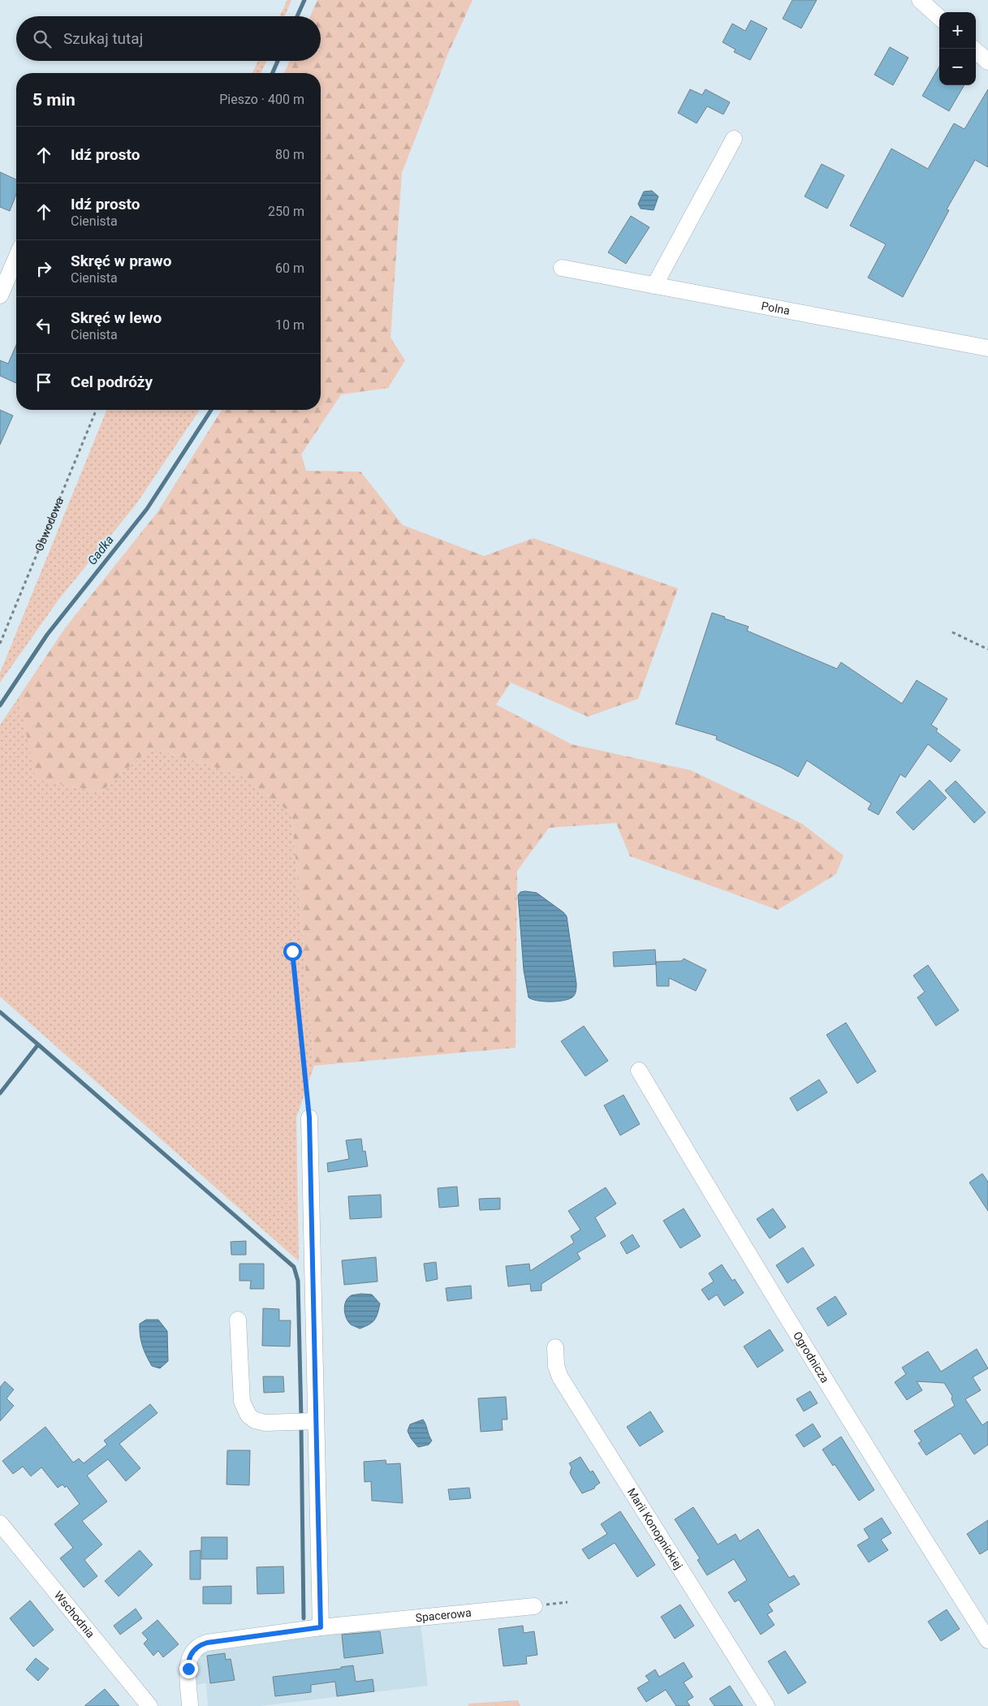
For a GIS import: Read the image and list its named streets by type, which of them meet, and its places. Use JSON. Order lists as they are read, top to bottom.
{
  "streets": {
    "street": [
      "Polna",
      "Ogrodnicza",
      "Marii Konopnickiej",
      "Wschodnia",
      "Spacerowa"
    ],
    "path": ["Obwodowa"]
  },
  "water": ["Gadka"],
  "page": {
    "map_buttons": ["+", "−"],
    "search": "Szukaj tutaj",
    "heading": ["5 min", "Pieszo · 400 m"],
    "list": [
      ["Idź prosto", "80 m"],
      ["Idź prosto", "Cienista", "250 m"],
      ["Skręć w prawo", "Cienista", "60 m"],
      ["Skręć w lewo", "Cienista", "10 m"],
      "Cel podróży"
    ]
  }
}
